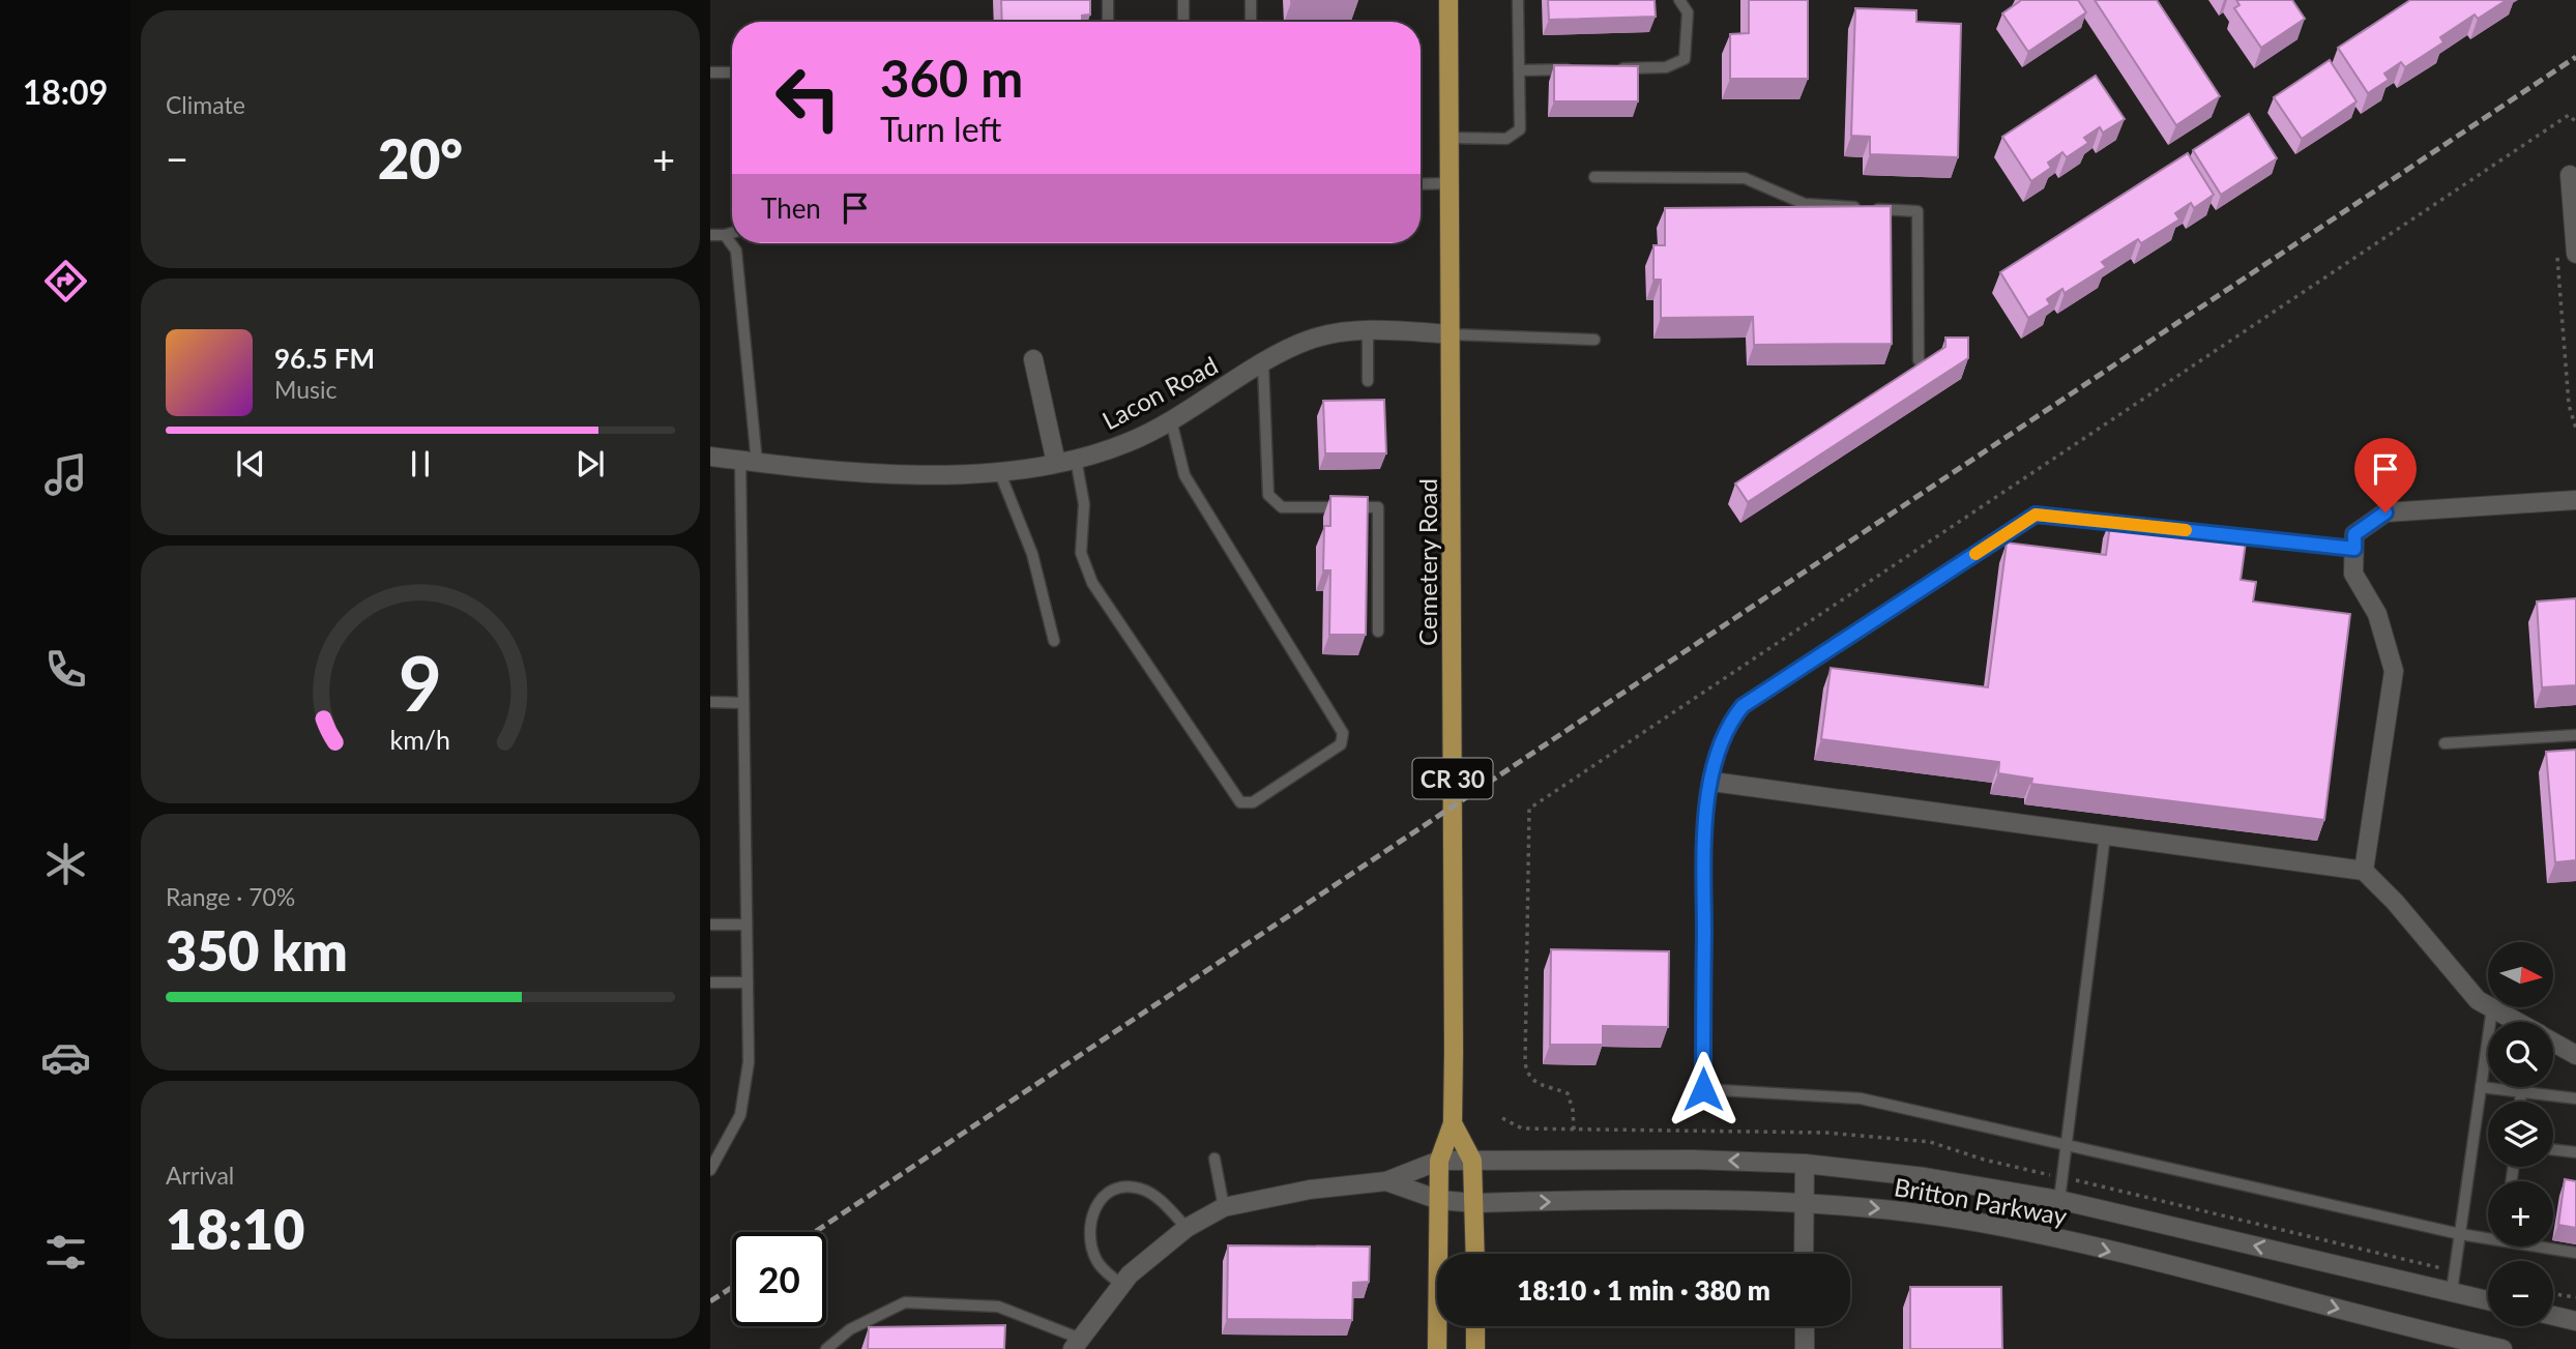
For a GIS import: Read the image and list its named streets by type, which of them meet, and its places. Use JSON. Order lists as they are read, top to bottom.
{
  "streets": {
    "main road": ["Cemetery Road", "CR 30"],
    "street": ["Lacon Road", "Britton Parkway"]
  },
  "crossings": [
    ["Lacon Road", "Cemetery Road"],
    ["Cemetery Road", "Britton Parkway"]
  ],
  "north": "right",
  "page": {
    "tabs": "18:09",
    "tile": [
      "Climate",
      ["Range · 70%", "350 km"],
      ["Arrival", "18:10"]
    ],
    "turn": ["360 m", "Turn left"],
    "heat": ["−", "20°", "+"],
    "then": "Then",
    "song": ["96.5 FM", "Music"],
    "map_buttons": ["+", "−"],
    "limit": "20",
    "trip": "18:10 · 1 min · 380 m",
    "gauge": ["9", "km/h"]
  }
}
